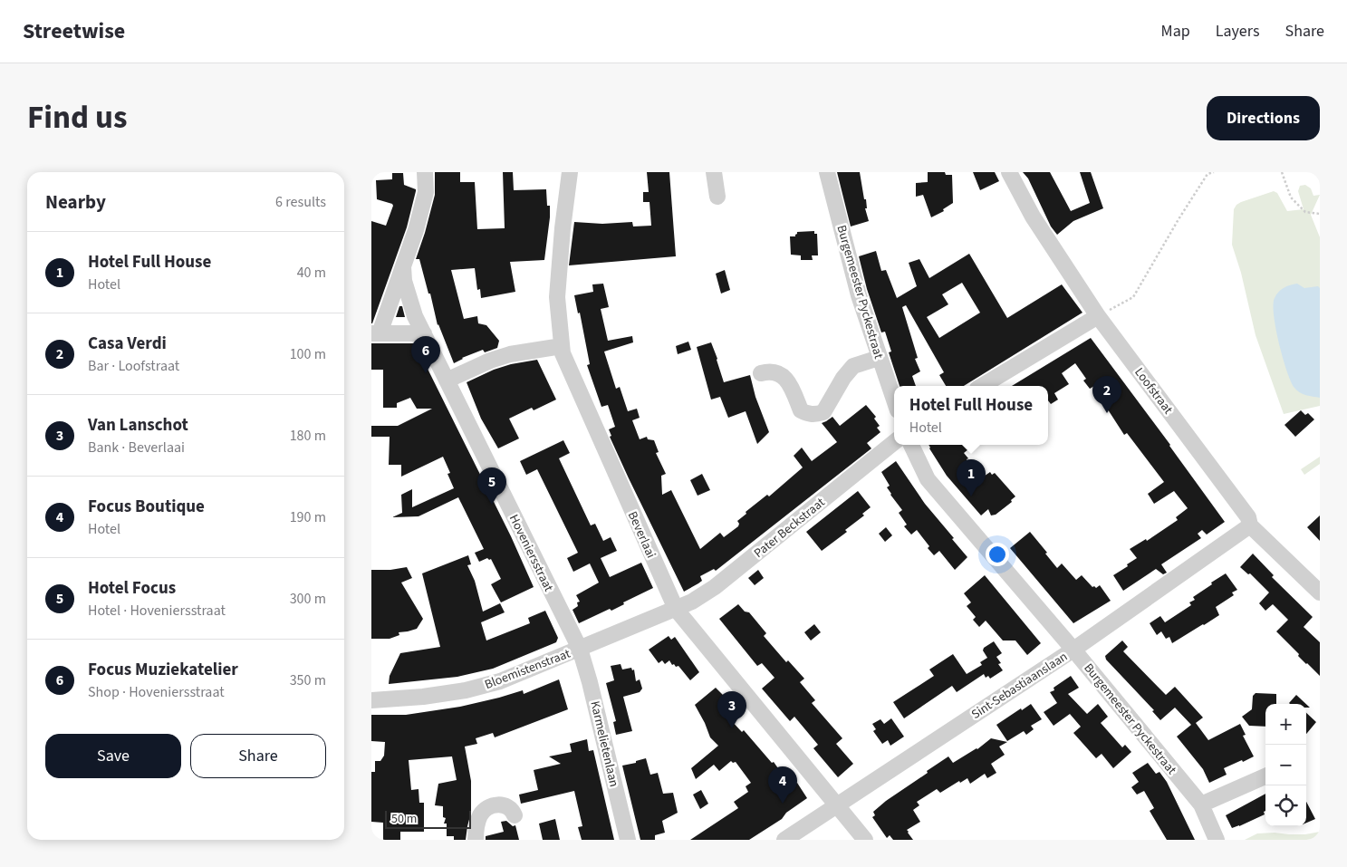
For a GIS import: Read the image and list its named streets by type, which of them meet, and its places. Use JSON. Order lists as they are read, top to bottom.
{
  "streets": {
    "street": [
      "Burgemeester Pyckestraat",
      "Loofstraat",
      "Pater Beckstraat",
      "Beverlaai",
      "Hoveniersstraat",
      "Bloemistenstraat",
      "Sint-Sebastiaanslaan",
      "Karmelietenlaan"
    ]
  },
  "crossings": [
    ["Burgemeester Pyckestraat", "Sint-Sebastiaanslaan"],
    ["Loofstraat", "Sint-Sebastiaanslaan"],
    ["Pater Beckstraat", "Beverlaai"],
    ["Pater Beckstraat", "Bloemistenstraat"],
    ["Beverlaai", "Bloemistenstraat"],
    ["Beverlaai", "Sint-Sebastiaanslaan"],
    ["Hoveniersstraat", "Bloemistenstraat"],
    ["Hoveniersstraat", "Karmelietenlaan"],
    ["Bloemistenstraat", "Karmelietenlaan"]
  ],
  "scale_bar": "50 m",
  "page": {
    "header": "Streetwise",
    "nav": ["Map", "Layers", "Share"],
    "title": "Find us",
    "buttons": [
      "Directions",
      ["Save", "Share"]
    ],
    "heading": ["Nearby", "6 results"],
    "list": [
      {
        "mark": "1",
        "name": "Hotel Full House",
        "note": "Hotel",
        "value": "40 m"
      },
      {
        "mark": "2",
        "name": "Casa Verdi",
        "note": "Bar · Loofstraat",
        "value": "100 m"
      },
      {
        "mark": "3",
        "name": "Van Lanschot",
        "note": "Bank · Beverlaai",
        "value": "180 m"
      },
      {
        "mark": "4",
        "name": "Focus Boutique",
        "note": "Hotel",
        "value": "190 m"
      },
      {
        "mark": "5",
        "name": "Hotel Focus",
        "note": "Hotel · Hoveniersstraat",
        "value": "300 m"
      },
      {
        "mark": "6",
        "name": "Focus Muziekatelier",
        "note": "Shop · Hoveniersstraat",
        "value": "350 m"
      }
    ],
    "pins": [
      "6",
      "2",
      "1",
      "5",
      "3",
      "4"
    ],
    "popup": ["Hotel Full House", "Hotel"],
    "map_buttons": ["+", "−"],
    "scale": "50 m"
  }
}
